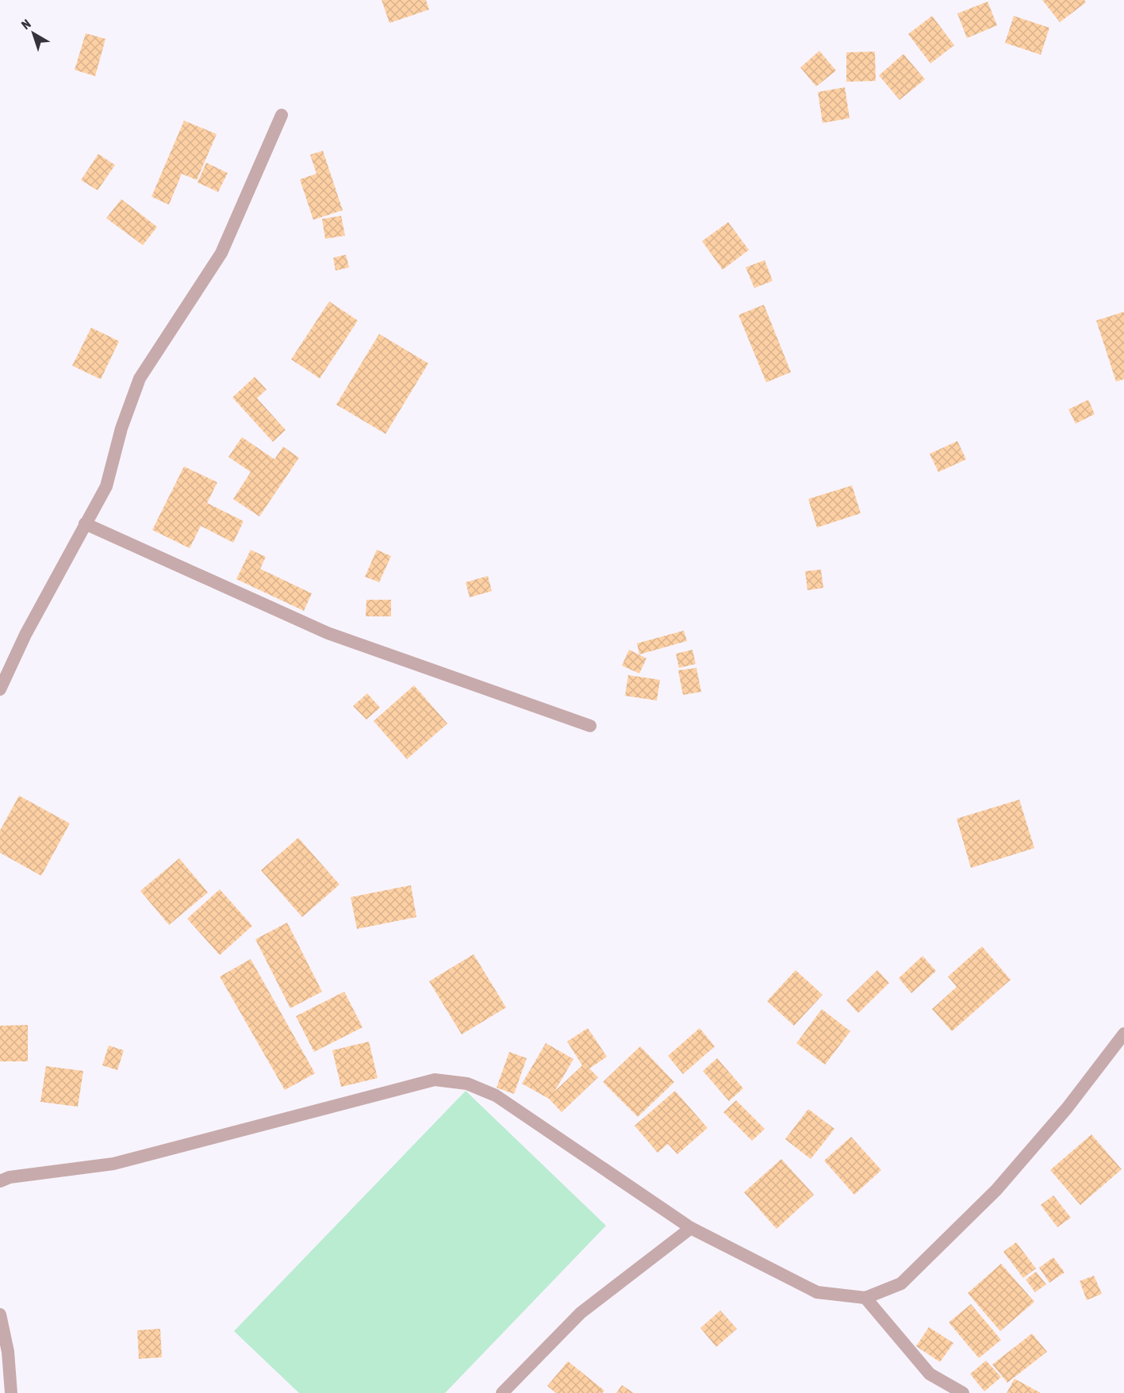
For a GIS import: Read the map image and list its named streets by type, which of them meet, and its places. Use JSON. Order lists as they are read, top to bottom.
{
  "north": "top left"
}
